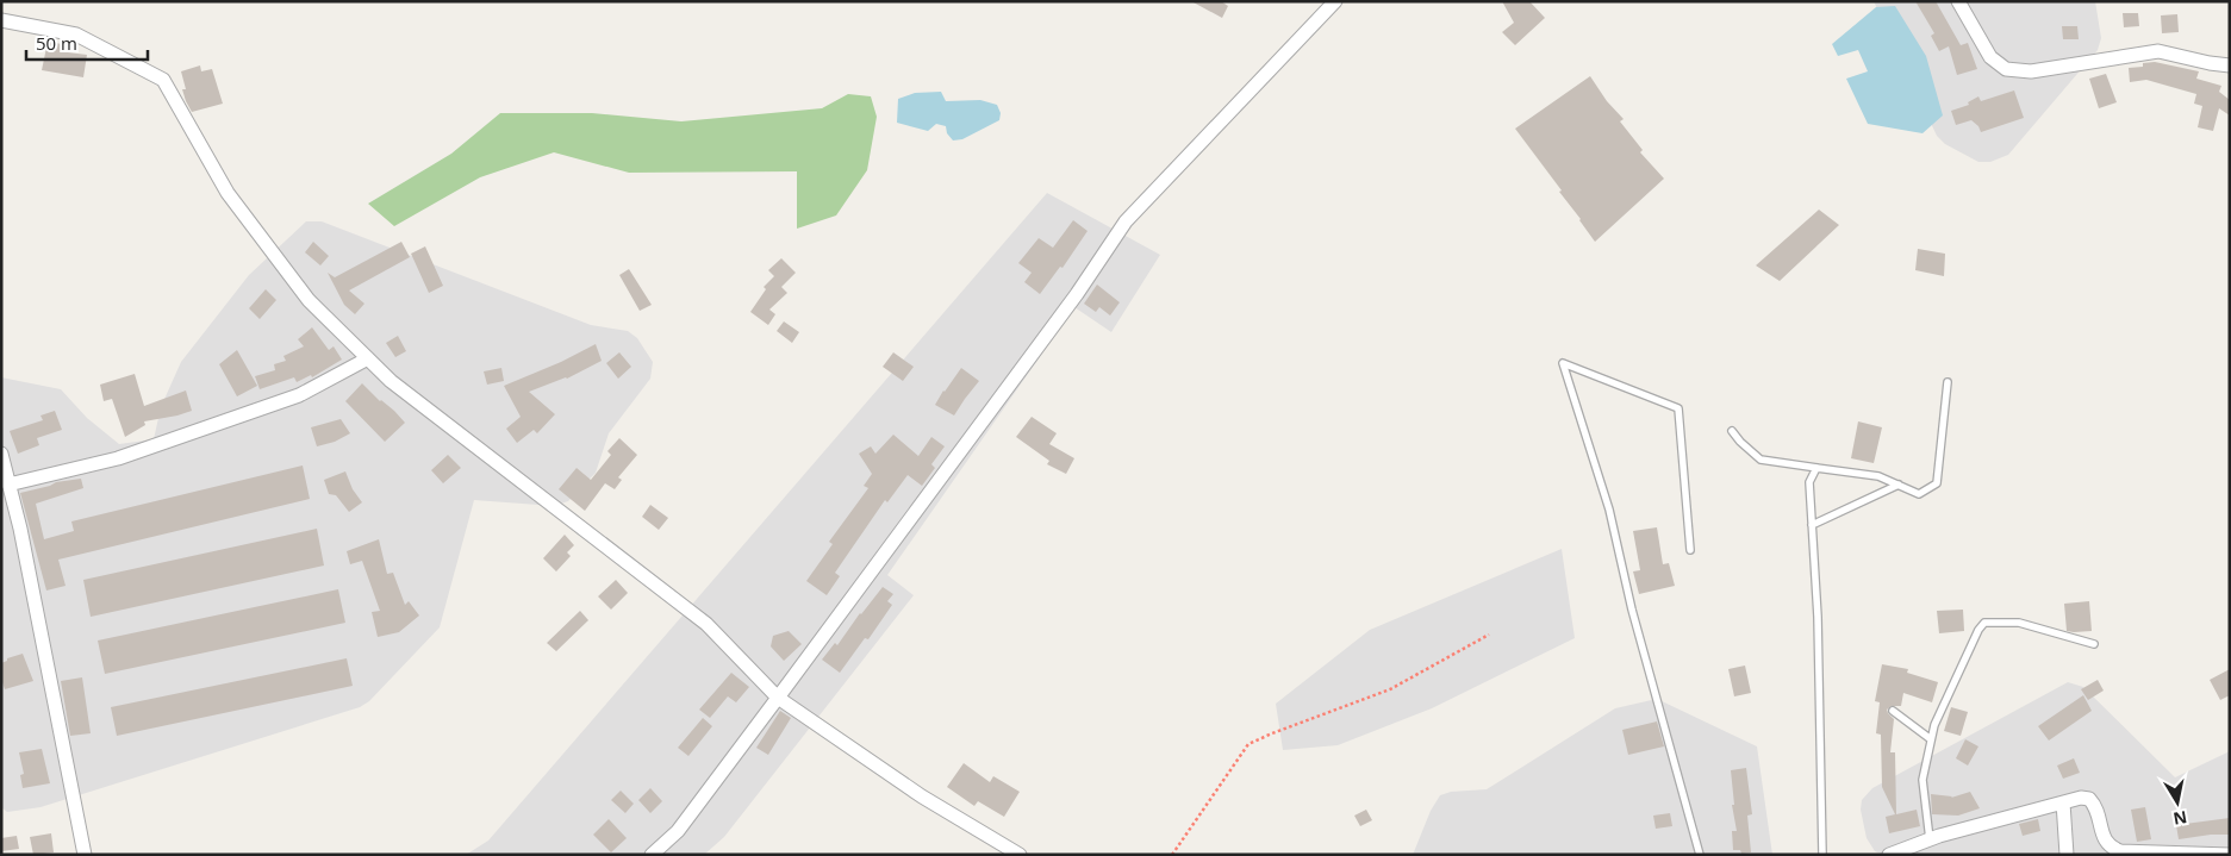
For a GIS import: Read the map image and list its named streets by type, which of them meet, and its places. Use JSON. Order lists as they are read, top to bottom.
{
  "scale_bar": "50 m",
  "north": "bottom"
}
